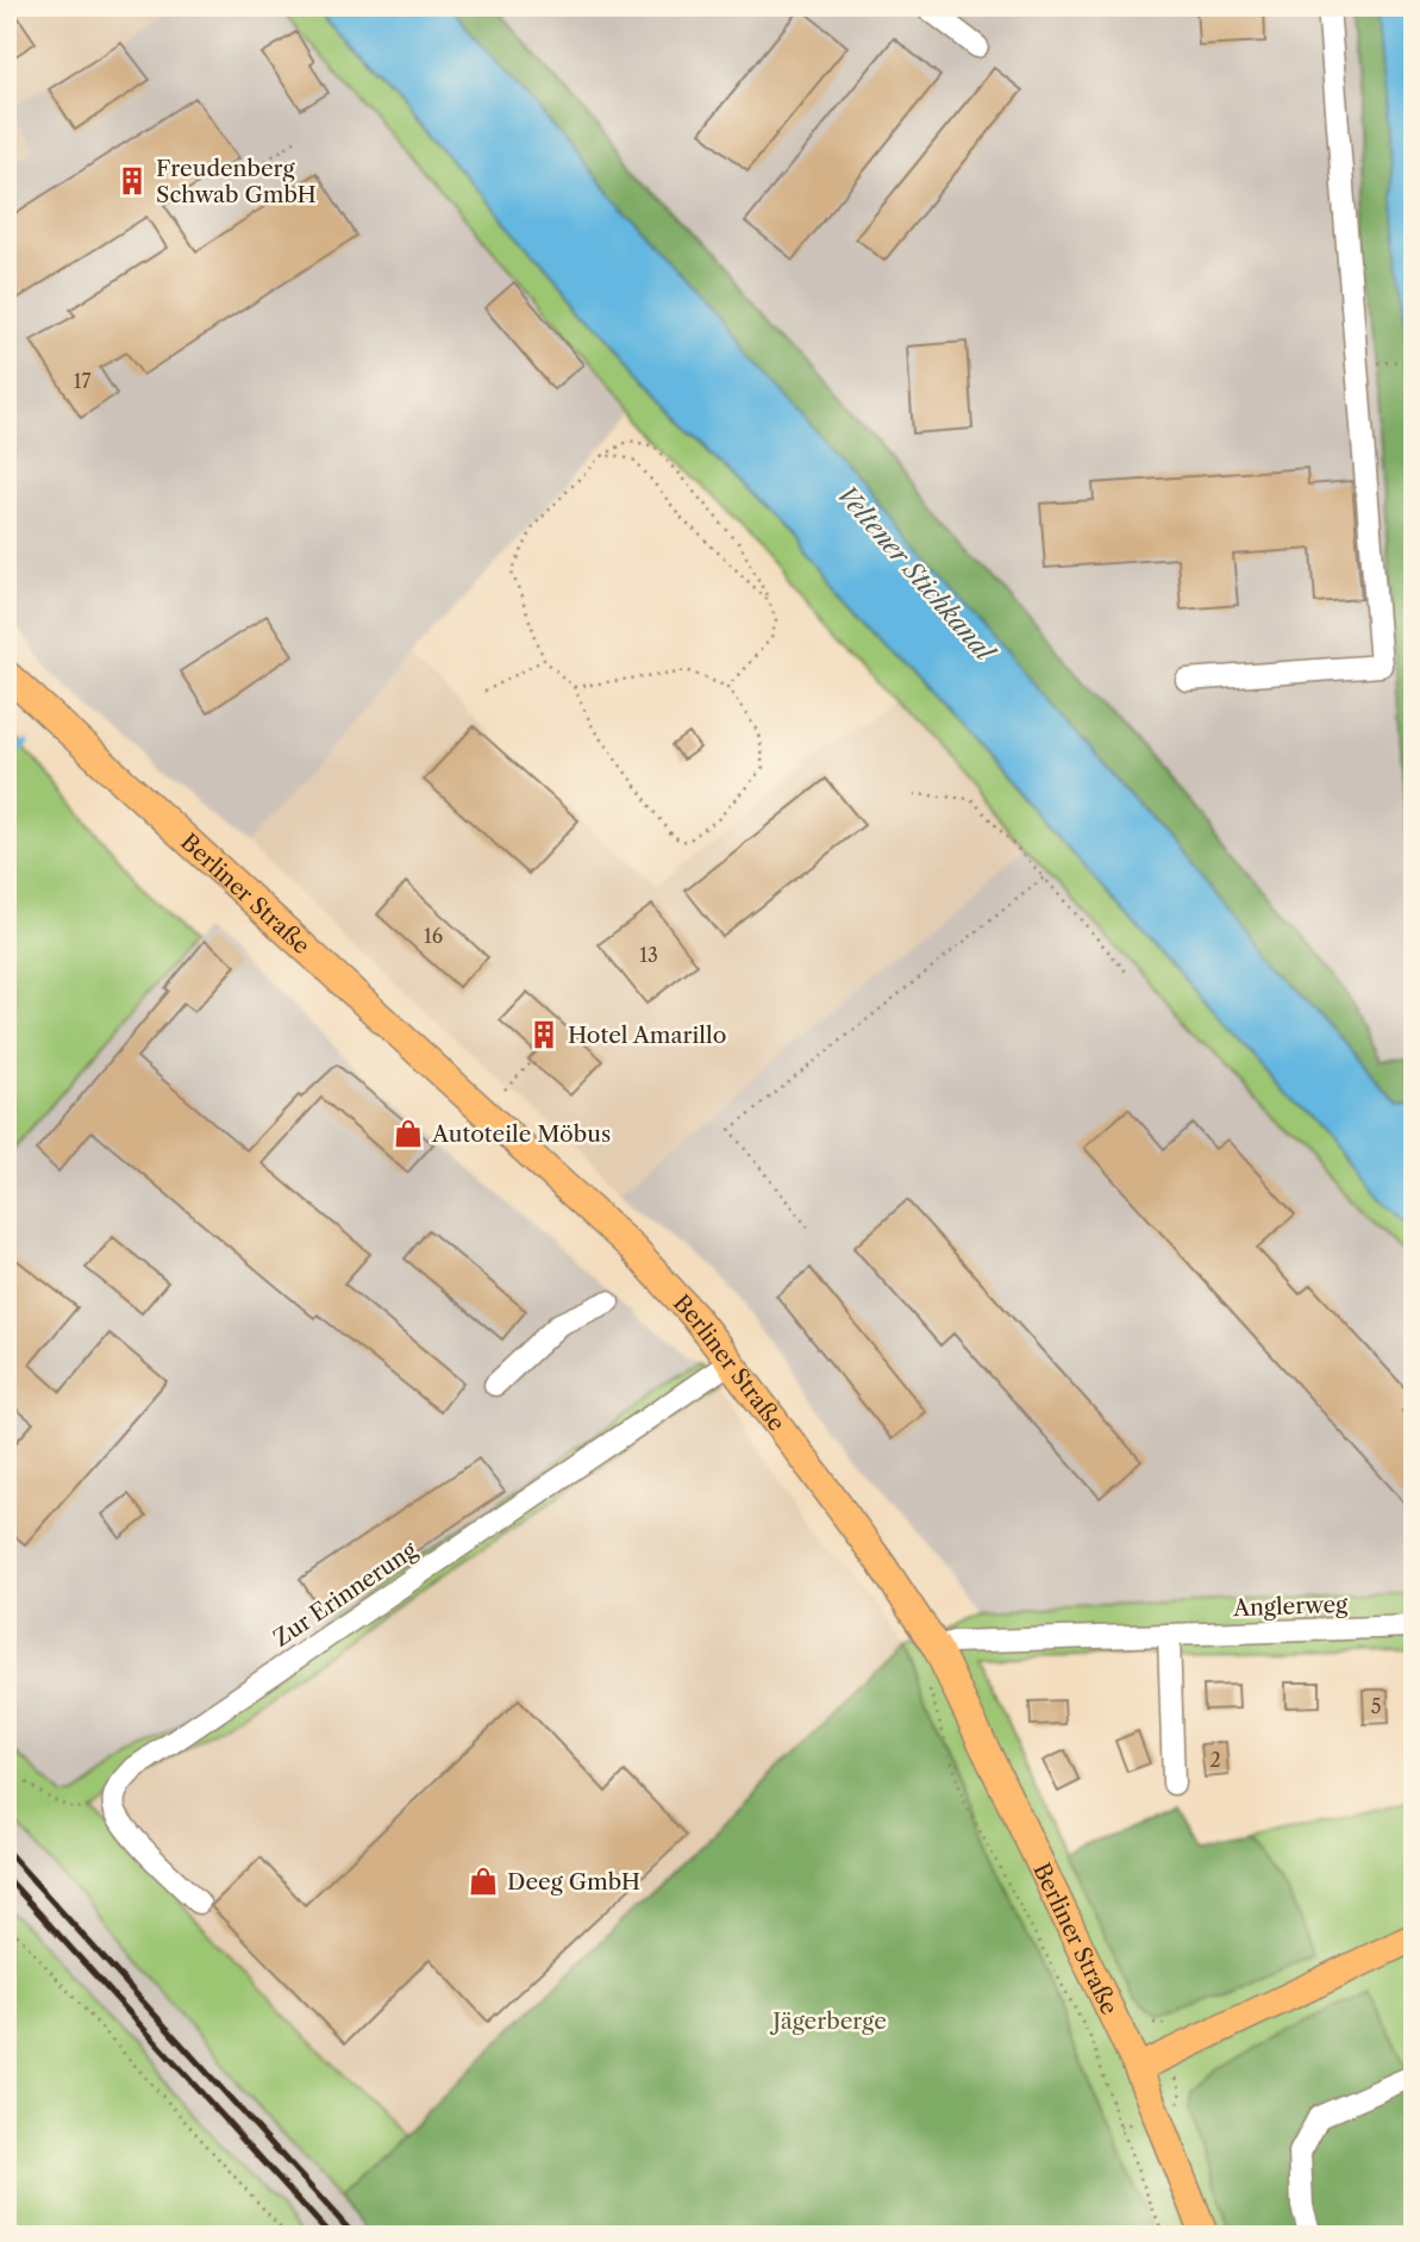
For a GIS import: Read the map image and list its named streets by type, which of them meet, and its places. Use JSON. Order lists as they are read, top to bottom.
{
  "streets": {
    "main road": ["Berliner Straße"],
    "street": ["Zur Erinnerung", "Anglerweg"]
  },
  "crossings": [
    ["Berliner Straße", "Zur Erinnerung"],
    ["Berliner Straße", "Anglerweg"]
  ],
  "water": ["Veltener Stichkanal"],
  "parks": ["Jägerberge"],
  "places": {
    "building": ["Freudenberg Schwab GmbH", "Hotel Amarillo"],
    "shop": ["Autoteile Möbus", "Deeg GmbH"]
  },
  "house_numbers": [
    "17",
    "16",
    "13",
    "5",
    "2"
  ]
}
